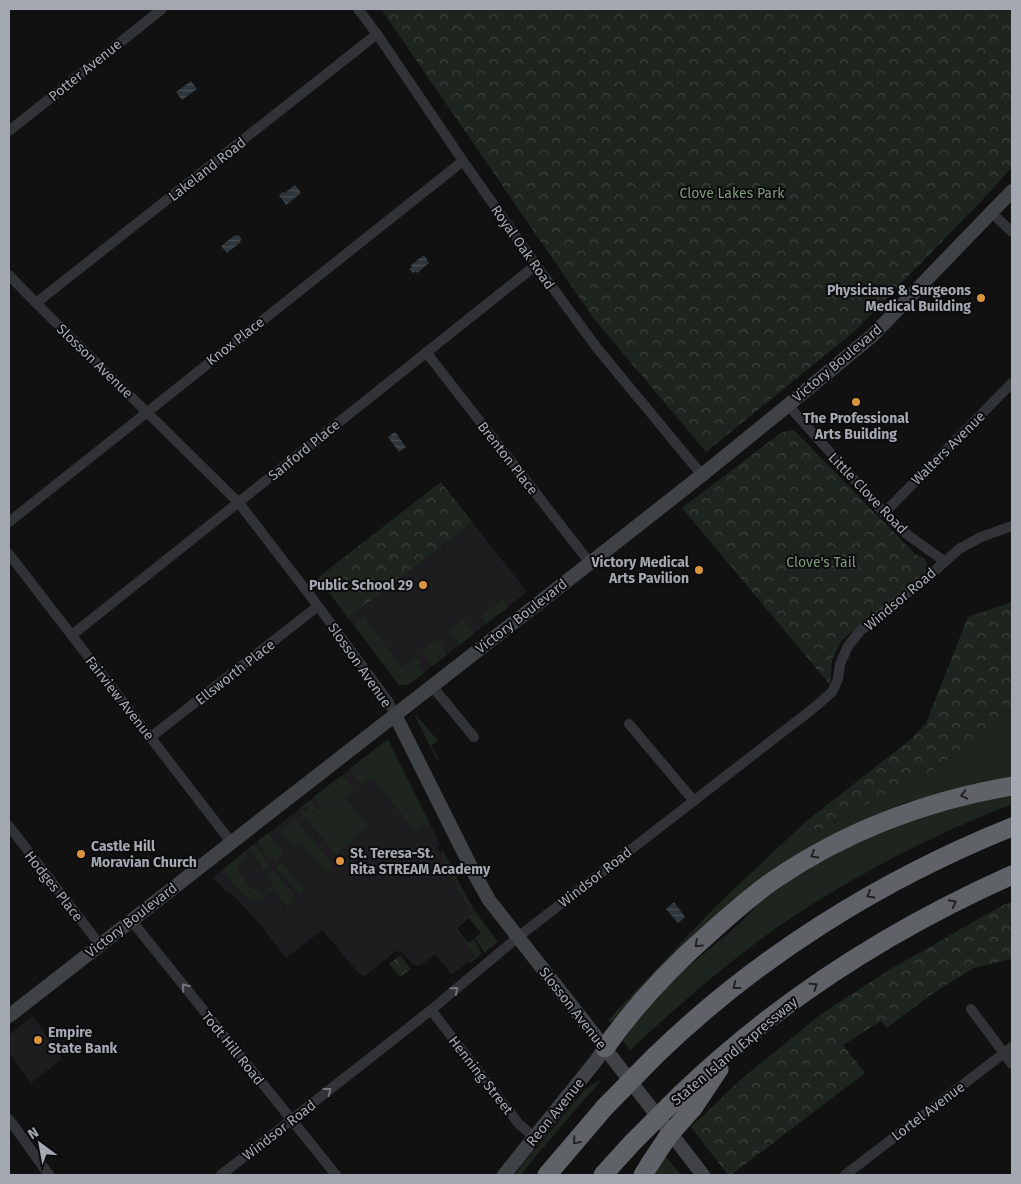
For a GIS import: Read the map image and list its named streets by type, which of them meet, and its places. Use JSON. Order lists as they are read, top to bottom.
{
  "streets": {
    "highway": ["Staten Island Expressway"],
    "main road": ["Slosson Avenue", "Victory Boulevard", "Reon Avenue"],
    "street": [
      "Potter Avenue",
      "Lakeland Road",
      "Royal Oak Road",
      "Knox Place",
      "Walters Avenue",
      "Sanford Place",
      "Brenton Place",
      "Little Clove Road",
      "Windsor Road",
      "Ellsworth Place",
      "Fairview Avenue",
      "Hodges Place",
      "Todt Hill Road",
      "Henning Street",
      "Lortel Avenue"
    ]
  },
  "crossings": [
    ["Lakeland Road", "Royal Oak Road"],
    ["Lakeland Road", "Slosson Avenue"],
    ["Royal Oak Road", "Knox Place"],
    ["Royal Oak Road", "Victory Boulevard"],
    ["Royal Oak Road", "Sanford Place"],
    ["Knox Place", "Slosson Avenue"],
    ["Slosson Avenue", "Victory Boulevard"],
    ["Slosson Avenue", "Sanford Place"],
    ["Slosson Avenue", "Windsor Road"],
    ["Slosson Avenue", "Ellsworth Place"],
    ["Slosson Avenue", "Reon Avenue"],
    ["Victory Boulevard", "Brenton Place"],
    ["Victory Boulevard", "Little Clove Road"],
    ["Victory Boulevard", "Fairview Avenue"],
    ["Victory Boulevard", "Hodges Place"],
    ["Victory Boulevard", "Todt Hill Road"],
    ["Walters Avenue", "Little Clove Road"],
    ["Sanford Place", "Brenton Place"],
    ["Sanford Place", "Fairview Avenue"],
    ["Little Clove Road", "Windsor Road"],
    ["Windsor Road", "Todt Hill Road"],
    ["Windsor Road", "Henning Street"],
    ["Ellsworth Place", "Fairview Avenue"],
    ["Henning Street", "Reon Avenue"]
  ],
  "one_way": ["Todt Hill Road"],
  "parks": ["Clove Lakes Park", "Clove's Tail"],
  "places": [
    "Physicians & Surgeons Medical Building",
    "The Professional Arts Building",
    "Victory Medical Arts Pavilion",
    "Public School 29",
    "Castle Hill Moravian Church",
    "St. Teresa-St. Rita STREAM Academy",
    "Empire State Bank"
  ],
  "north": "top left"
}
